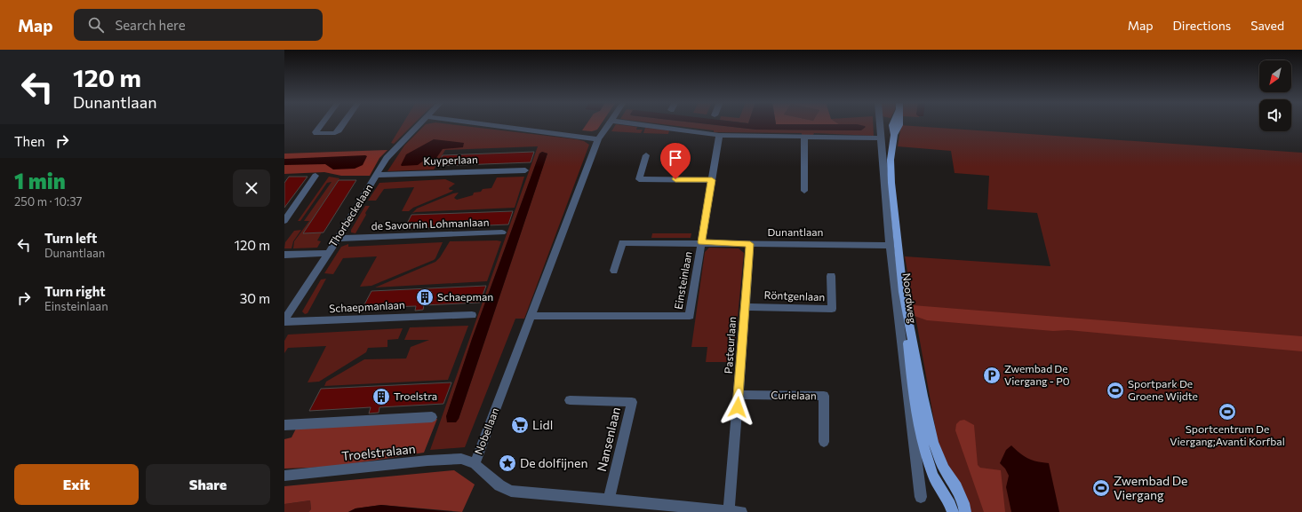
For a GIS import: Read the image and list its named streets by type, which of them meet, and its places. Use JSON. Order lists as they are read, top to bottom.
{
  "streets": {
    "main road": ["Noordweg"],
    "street": [
      "Kuyperlaan",
      "Thorbeckelaan",
      "de Savornin Lohmanlaan",
      "Dunantlaan",
      "Einsteinlaan",
      "Röntgenlaan",
      "Schaepmanlaan",
      "Pasteurlaan",
      "Curielaan",
      "Nobellaan",
      "Nansenlaan",
      "Troelstralaan"
    ]
  },
  "crossings": [
    ["Kuyperlaan", "Thorbeckelaan"],
    ["Thorbeckelaan", "de Savornin Lohmanlaan"],
    ["Thorbeckelaan", "Schaepmanlaan"],
    ["Dunantlaan", "Einsteinlaan"],
    ["Dunantlaan", "Noordweg"],
    ["Dunantlaan", "Pasteurlaan"],
    ["Einsteinlaan", "Nobellaan"],
    ["Röntgenlaan", "Pasteurlaan"],
    ["Pasteurlaan", "Curielaan"],
    ["Pasteurlaan", "Nobellaan"],
    ["Nobellaan", "Nansenlaan"],
    ["Nobellaan", "Troelstralaan"]
  ],
  "places": {
    "building": ["Schaepman", "Troelstra"],
    "parking": ["Zwembad De Viergang - P0"],
    "sports": ["Sportpark De Groene Wijdte", "Sportcentrum De Viergang;Avanti Korfbal", "Zwembad De Viergang"],
    "supermarket": ["Lidl"],
    "place": ["De dolfijnen"]
  },
  "north": "bottom left",
  "page": {
    "header": "Map",
    "search": "Search here",
    "nav": ["Map", "Directions", "Saved"],
    "turn": ["120 m", "Dunantlaan"],
    "then": "Then",
    "heading": ["1 min", "250 m · 10:37"],
    "list": [
      {
        "name": "Turn left",
        "note": "Dunantlaan",
        "value": "120 m"
      },
      {
        "name": "Turn right",
        "note": "Einsteinlaan",
        "value": "30 m"
      }
    ],
    "buttons": ["Exit", "Share"]
  }
}
